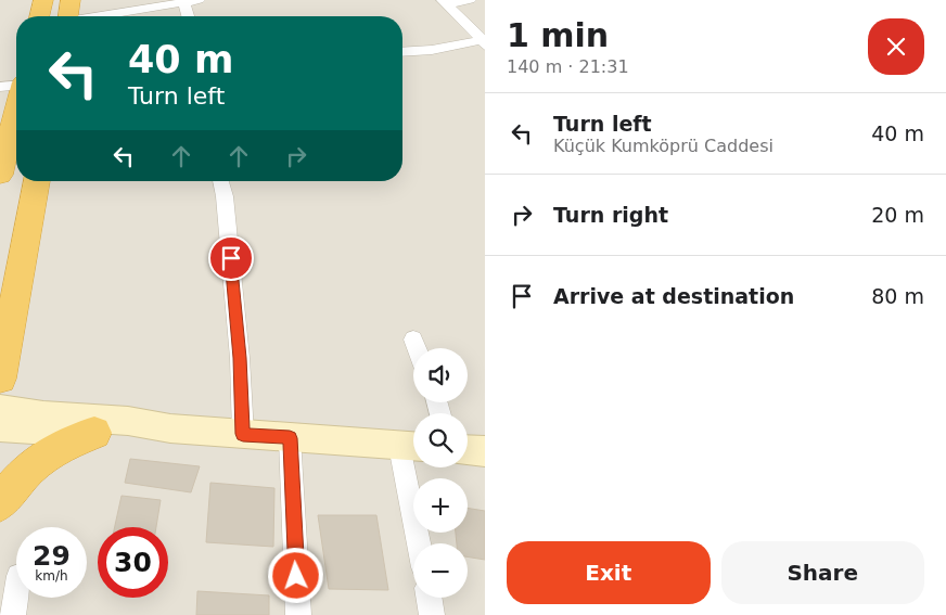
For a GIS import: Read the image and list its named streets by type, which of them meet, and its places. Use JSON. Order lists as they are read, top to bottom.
{
  "page": {
    "heading": ["1 min", "140 m · 21:31"],
    "turn": ["40 m", "Turn left"],
    "list": [
      {
        "name": "Turn left",
        "note": "Küçük Kumköprü Caddesi",
        "value": "40 m"
      },
      {
        "name": "Turn right",
        "value": "20 m"
      },
      {
        "name": "Arrive at destination",
        "value": "80 m"
      }
    ],
    "map_buttons": ["+", "−"],
    "speed": "29 km/h",
    "limit": "30",
    "buttons": ["Exit", "Share"]
  }
}
